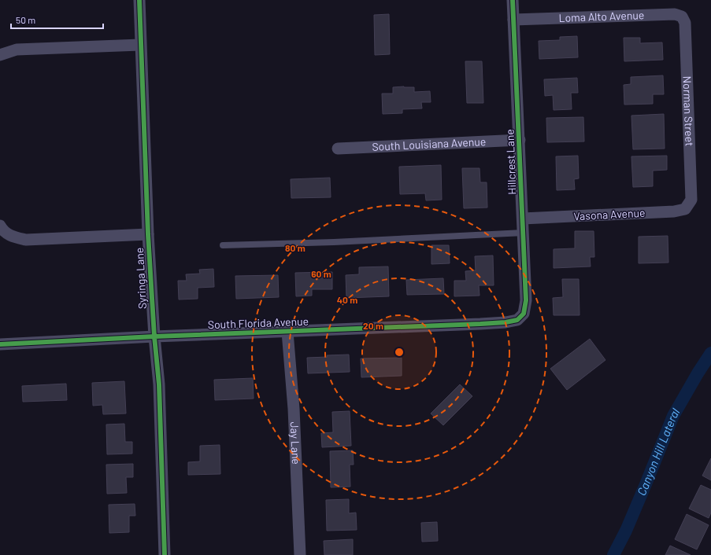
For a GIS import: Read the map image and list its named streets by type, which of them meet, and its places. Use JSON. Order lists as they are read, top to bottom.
{
  "streets": {
    "street": [
      "Loma Alto Avenue",
      "Norman Street",
      "South Louisiana Avenue",
      "Hillcrest Lane",
      "Vasona Avenue",
      "Syringa Lane",
      "South Florida Avenue",
      "Jay Lane"
    ]
  },
  "crossings": [
    ["Loma Alto Avenue", "Norman Street"],
    ["Loma Alto Avenue", "Hillcrest Lane"],
    ["Norman Street", "Vasona Avenue"],
    ["South Louisiana Avenue", "Hillcrest Lane"],
    ["Hillcrest Lane", "Vasona Avenue"],
    ["Hillcrest Lane", "South Florida Avenue"],
    ["Syringa Lane", "South Florida Avenue"],
    ["South Florida Avenue", "Jay Lane"]
  ],
  "water": ["Canyon Hill Lateral"],
  "scale_bar": "50 m",
  "rings": [
    "80 m",
    "60 m",
    "40 m",
    "20 m"
  ]
}
